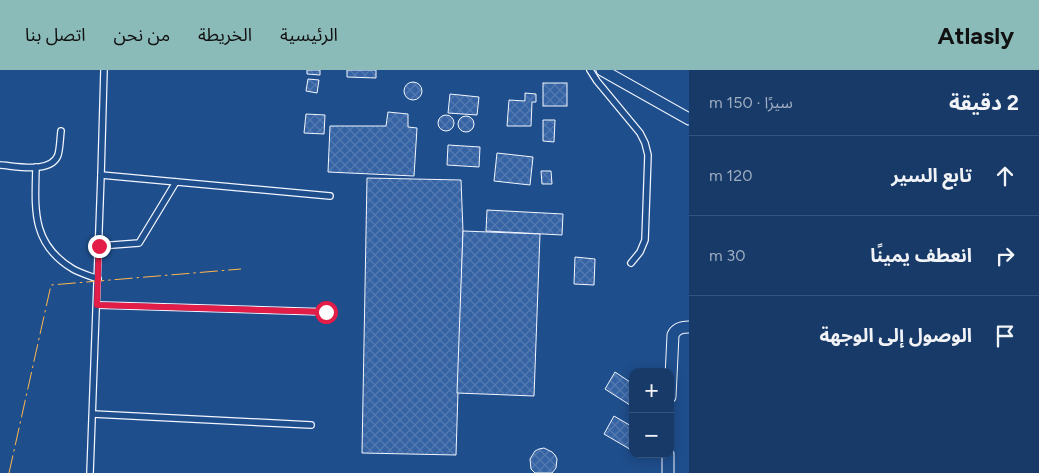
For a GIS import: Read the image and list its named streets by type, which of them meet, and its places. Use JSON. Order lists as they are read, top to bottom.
{
  "page": {
    "header": "Atlasly",
    "nav": [
      "الرئيسية",
      "الخريطة",
      "من نحن",
      "اتصل بنا"
    ],
    "heading": ["2 دقيقة", "سيرًا · 150 m"],
    "list": [
      ["تابع السير", "120 m"],
      ["انعطف يمينًا", "30 m"],
      "الوصول إلى الوجهة"
    ],
    "map_buttons": ["+", "−"]
  }
}
